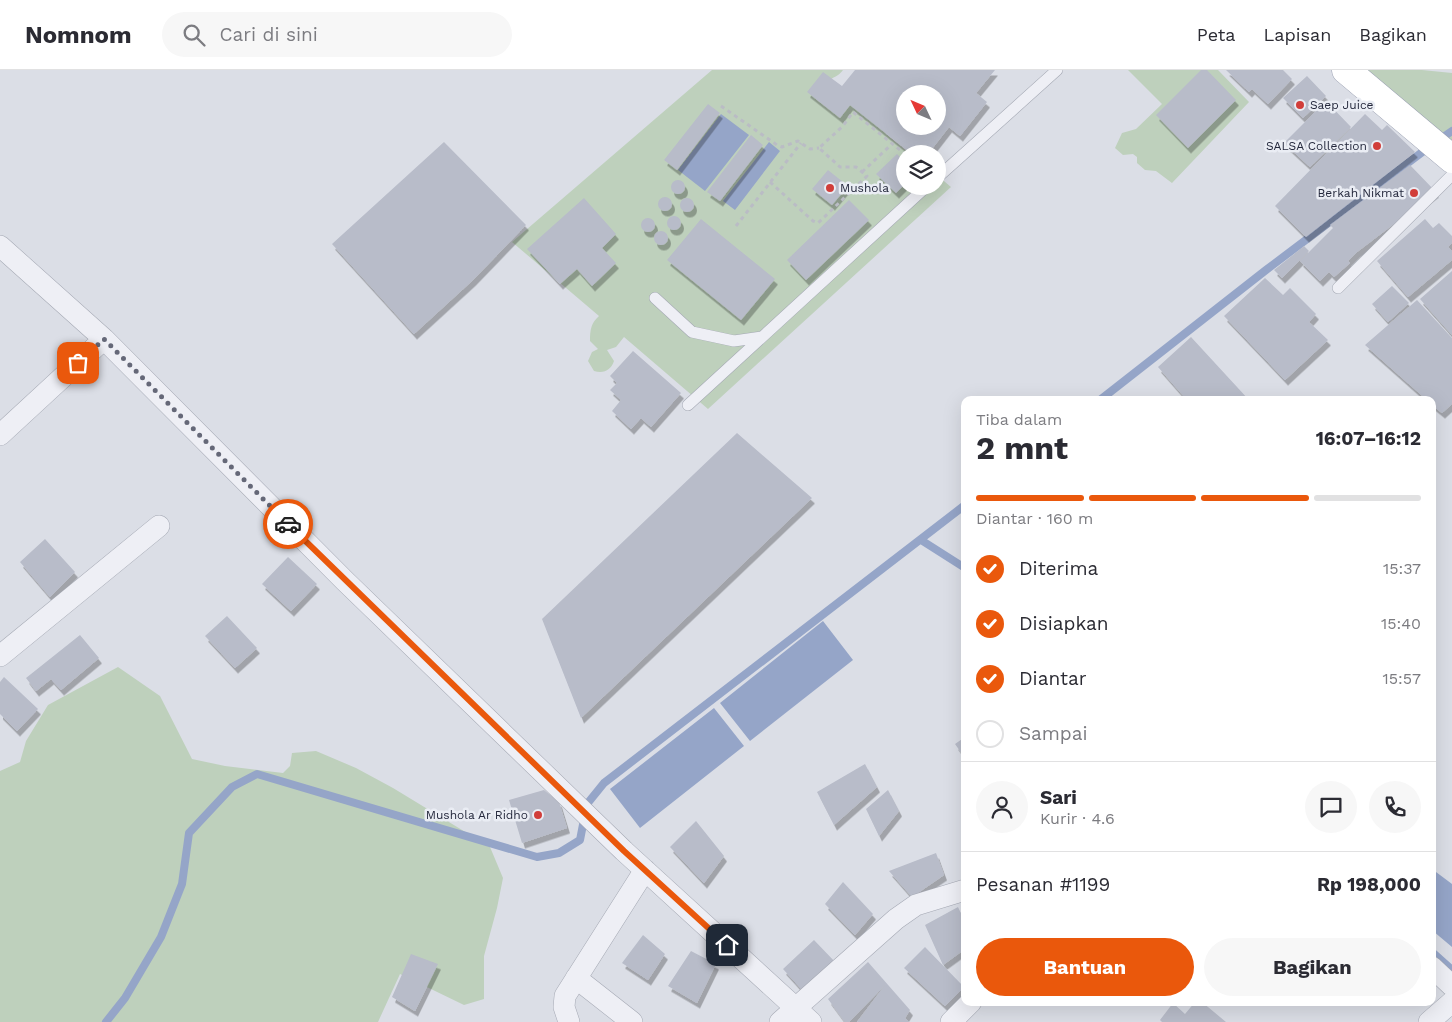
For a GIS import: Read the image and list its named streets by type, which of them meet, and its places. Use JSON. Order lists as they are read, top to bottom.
{
  "places": [
    "Saep Juice",
    "SALSA Collection",
    "Mushola",
    "Berkah Nikmat",
    "Mushola Ar Ridho"
  ],
  "north": "top left",
  "page": {
    "header": "Nomnom",
    "search": "Cari di sini",
    "nav": ["Peta", "Lapisan", "Bagikan"],
    "heading": ["2 mnt", "Tiba dalam", "16:07–16:12"],
    "panel": [
      "Sari",
      "Kurir · 4.6",
      "Pesanan #1199",
      "Rp 198,000"
    ],
    "bar": "Diantar · 160 m",
    "list": [
      ["Diterima", "15:37"],
      ["Disiapkan", "15:40"],
      ["Diantar", "15:57"],
      "Sampai"
    ],
    "buttons": ["Bantuan", "Bagikan"]
  }
}
